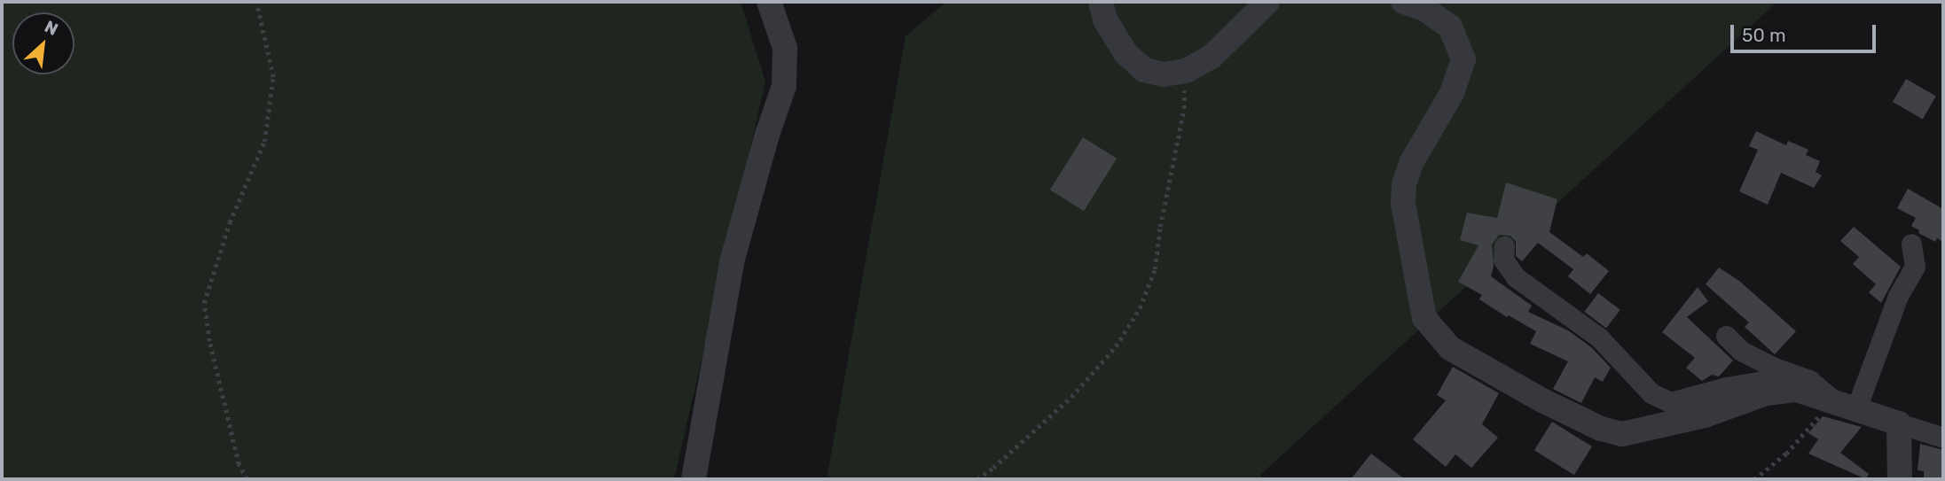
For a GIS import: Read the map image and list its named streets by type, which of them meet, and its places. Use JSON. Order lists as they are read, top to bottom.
{
  "scale_bar": "50 m",
  "north": "top right"
}
